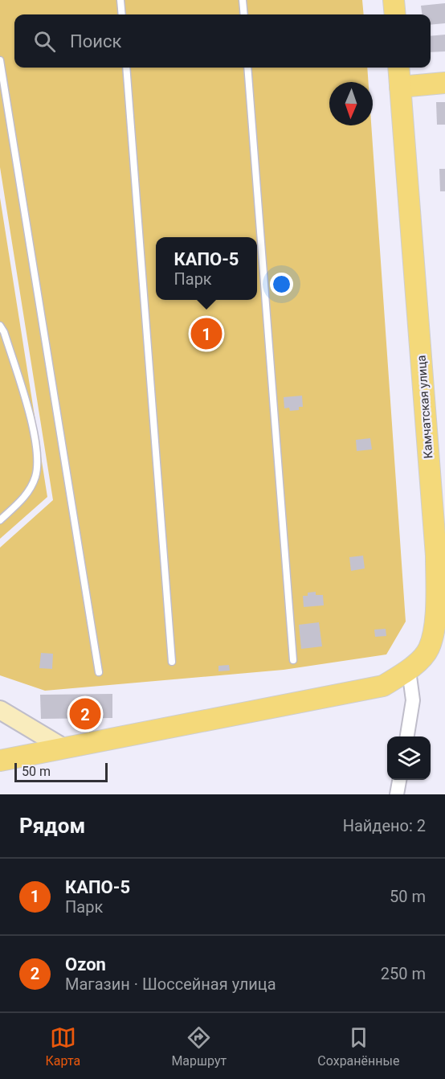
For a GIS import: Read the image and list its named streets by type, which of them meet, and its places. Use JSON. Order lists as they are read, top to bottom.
{
  "streets": {
    "main road": ["Камчатская улица"]
  },
  "scale_bar": "50 m",
  "north": "bottom",
  "page": {
    "search": "Поиск",
    "popup": ["КАПО-5", "Парк"],
    "pins": ["1", "2"],
    "scale": "50 m",
    "heading": ["Рядом", "Найдено: 2"],
    "list": [
      {
        "mark": "1",
        "name": "КАПО-5",
        "note": "Парк",
        "value": "50 m"
      },
      {
        "mark": "2",
        "name": "Ozon",
        "note": "Магазин · Шоссейная улица",
        "value": "250 m"
      }
    ],
    "nav": ["Карта", "Маршрут", "Сохранённые"]
  }
}
